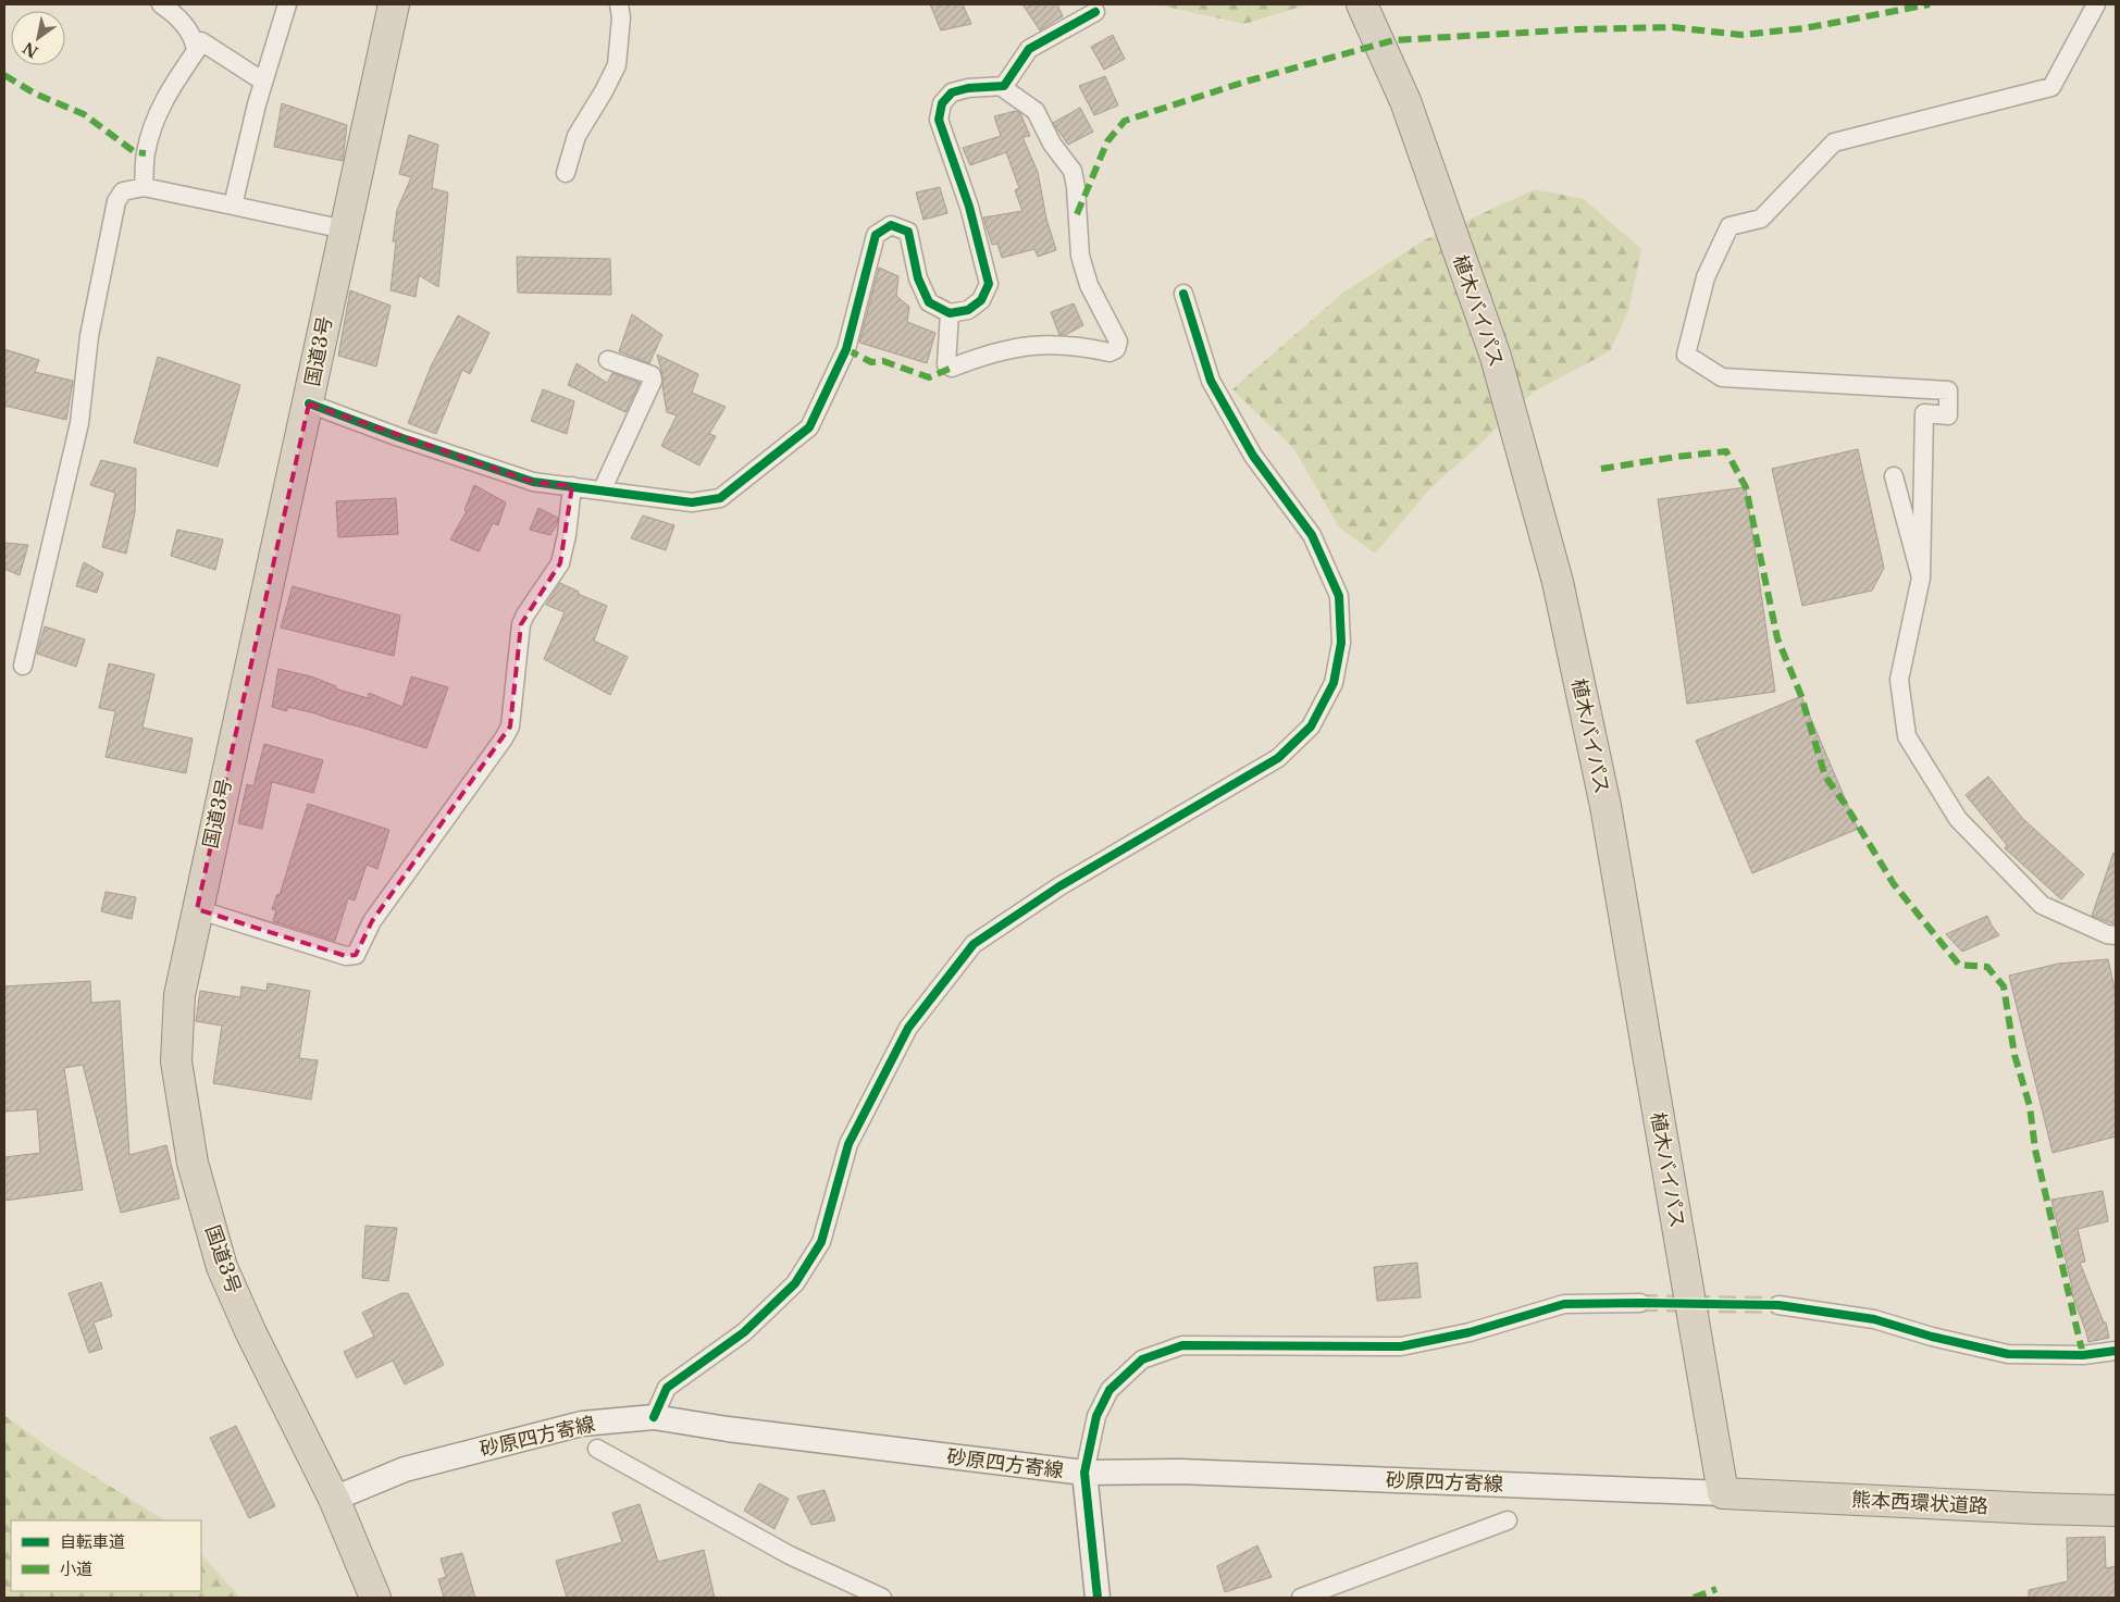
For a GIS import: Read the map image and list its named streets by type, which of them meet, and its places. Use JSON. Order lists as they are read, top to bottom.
{
  "streets": {
    "highway": ["植木バイパス", "国道3号", "熊本西環状道路"],
    "main road": ["砂原四方寄線"]
  },
  "crossings": [
    ["植木バイパス", "砂原四方寄線"],
    ["植木バイパス", "熊本西環状道路"],
    ["国道3号", "砂原四方寄線"],
    ["砂原四方寄線", "熊本西環状道路"]
  ],
  "legend": ["自転車道", "小道"],
  "north": "bottom left"
}
